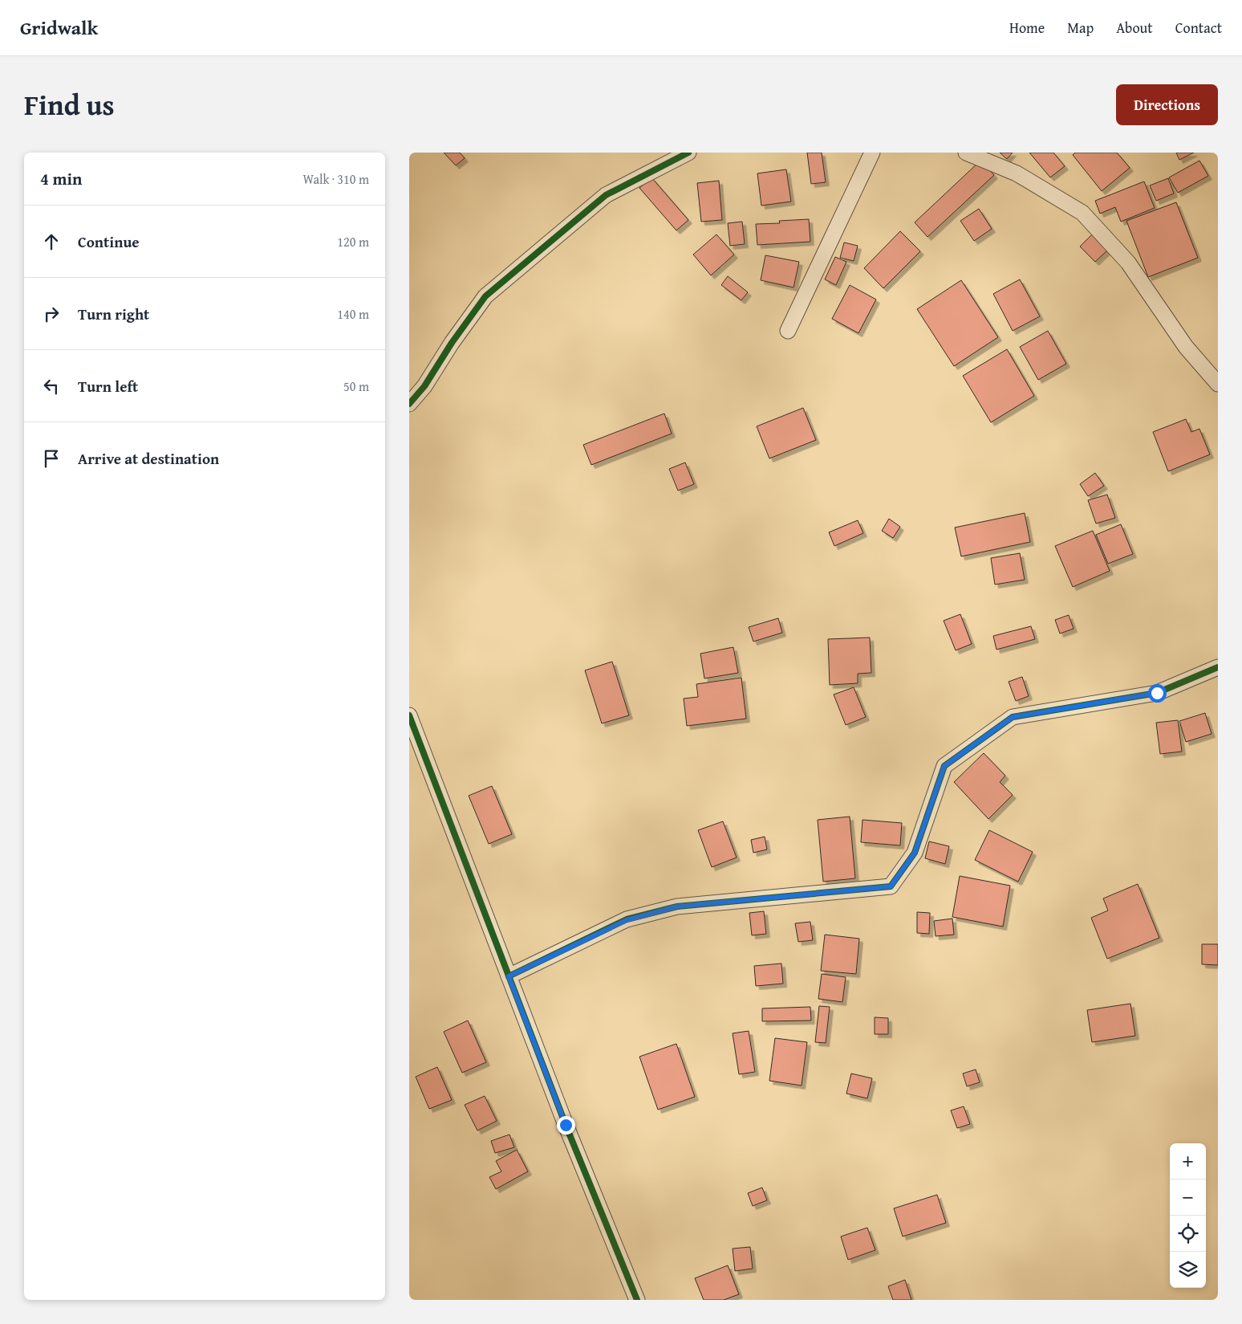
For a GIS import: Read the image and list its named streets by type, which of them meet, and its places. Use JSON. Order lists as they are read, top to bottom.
{
  "page": {
    "header": "Gridwalk",
    "nav": [
      "Home",
      "Map",
      "About",
      "Contact"
    ],
    "title": "Find us",
    "buttons": "Directions",
    "heading": ["4 min", "Walk · 310 m"],
    "list": [
      ["Continue", "120 m"],
      ["Turn right", "140 m"],
      ["Turn left", "50 m"],
      "Arrive at destination"
    ],
    "map_buttons": ["+", "−"]
  }
}
